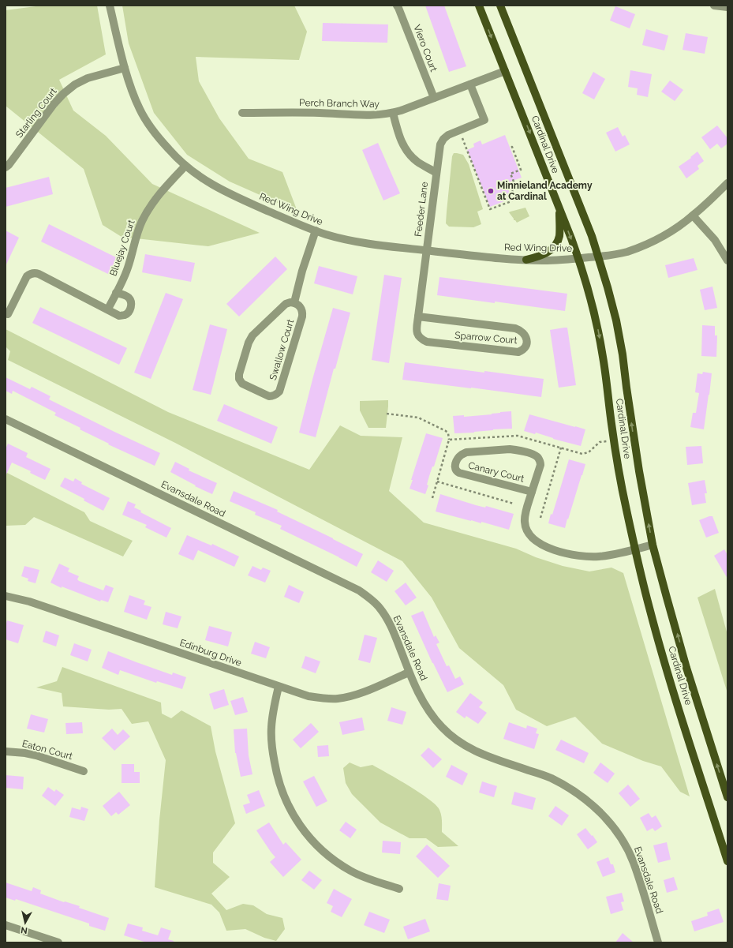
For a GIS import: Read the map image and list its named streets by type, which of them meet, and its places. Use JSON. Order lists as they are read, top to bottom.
{
  "streets": {
    "main road": ["Cardinal Drive"],
    "street": [
      "Viero Court",
      "Perch Branch Way",
      "Starling Court",
      "Red Wing Drive",
      "Feeder Lane",
      "Bluejay Court",
      "Sparrow Court",
      "Swallow Court",
      "Canary Court",
      "Evansdale Road",
      "Edinburg Drive",
      "Eaton Court"
    ]
  },
  "crossings": [
    ["Viero Court", "Perch Branch Way"],
    ["Perch Branch Way", "Cardinal Drive"],
    ["Perch Branch Way", "Feeder Lane"],
    ["Starling Court", "Red Wing Drive"],
    ["Cardinal Drive", "Red Wing Drive"],
    ["Cardinal Drive", "Canary Court"],
    ["Red Wing Drive", "Feeder Lane"],
    ["Red Wing Drive", "Bluejay Court"],
    ["Red Wing Drive", "Sparrow Court"],
    ["Feeder Lane", "Sparrow Court"],
    ["Evansdale Road", "Edinburg Drive"]
  ],
  "places": ["Minnieland Academy at Cardinal"],
  "north": "bottom"
}
